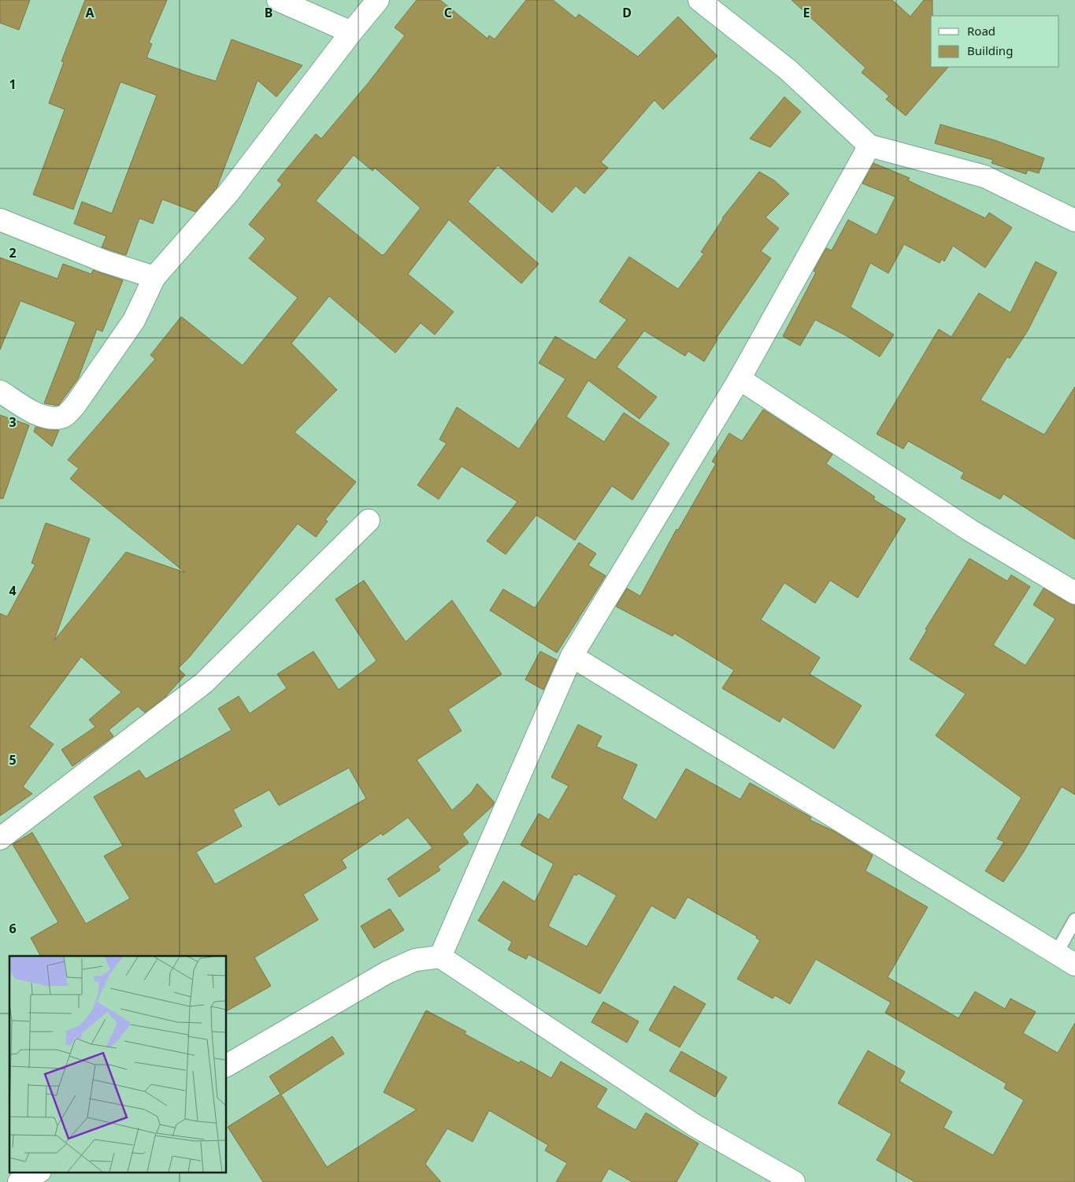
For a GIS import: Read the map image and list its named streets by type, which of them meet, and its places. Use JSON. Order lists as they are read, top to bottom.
{
  "legend": ["Road", "Building"],
  "grid": {
    "columns": [
      "A",
      "B",
      "C",
      "D",
      "E"
    ],
    "rows": [
      "1",
      "2",
      "3",
      "4",
      "5",
      "6"
    ]
  }
}
